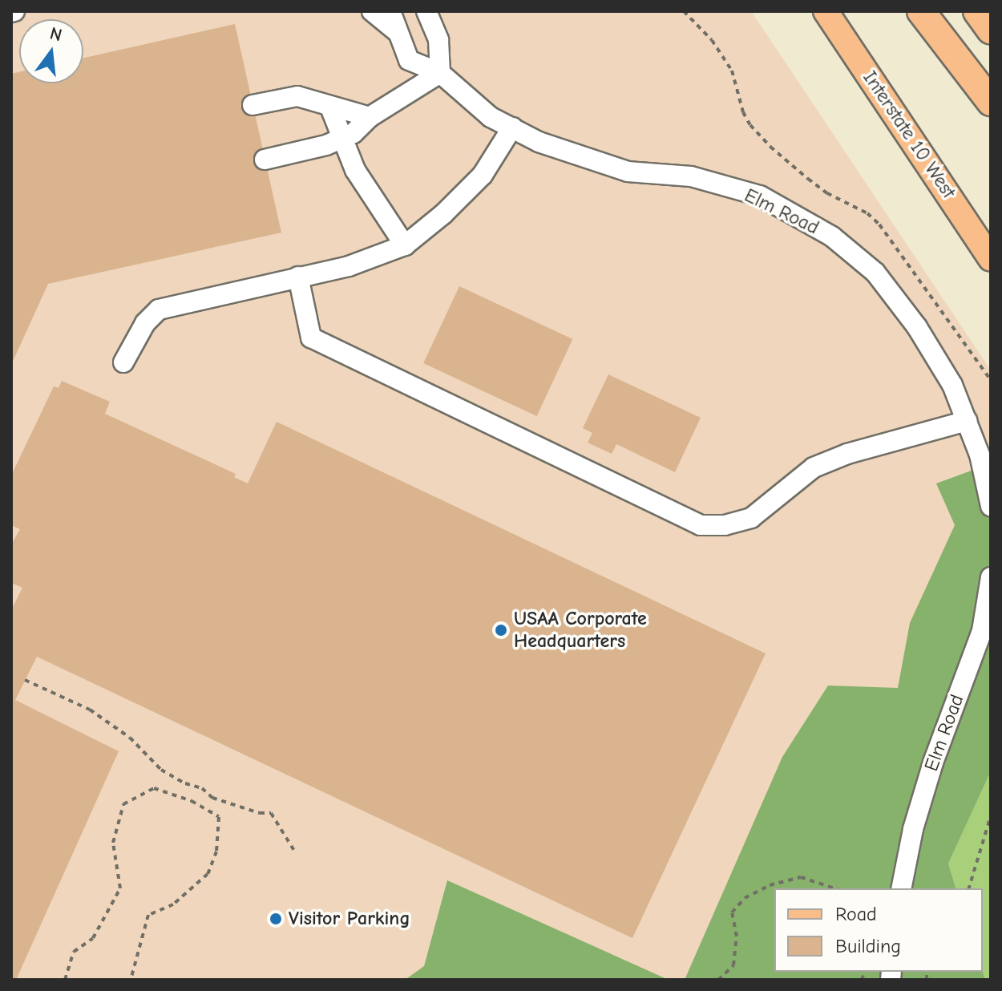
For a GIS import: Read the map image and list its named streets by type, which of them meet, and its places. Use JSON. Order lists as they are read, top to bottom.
{
  "streets": {
    "main road": ["Interstate 10 West"],
    "street": ["Elm Road"]
  },
  "places": ["USAA Corporate Headquarters", "Visitor Parking"],
  "legend": ["Road", "Building"],
  "north": "top"
}
